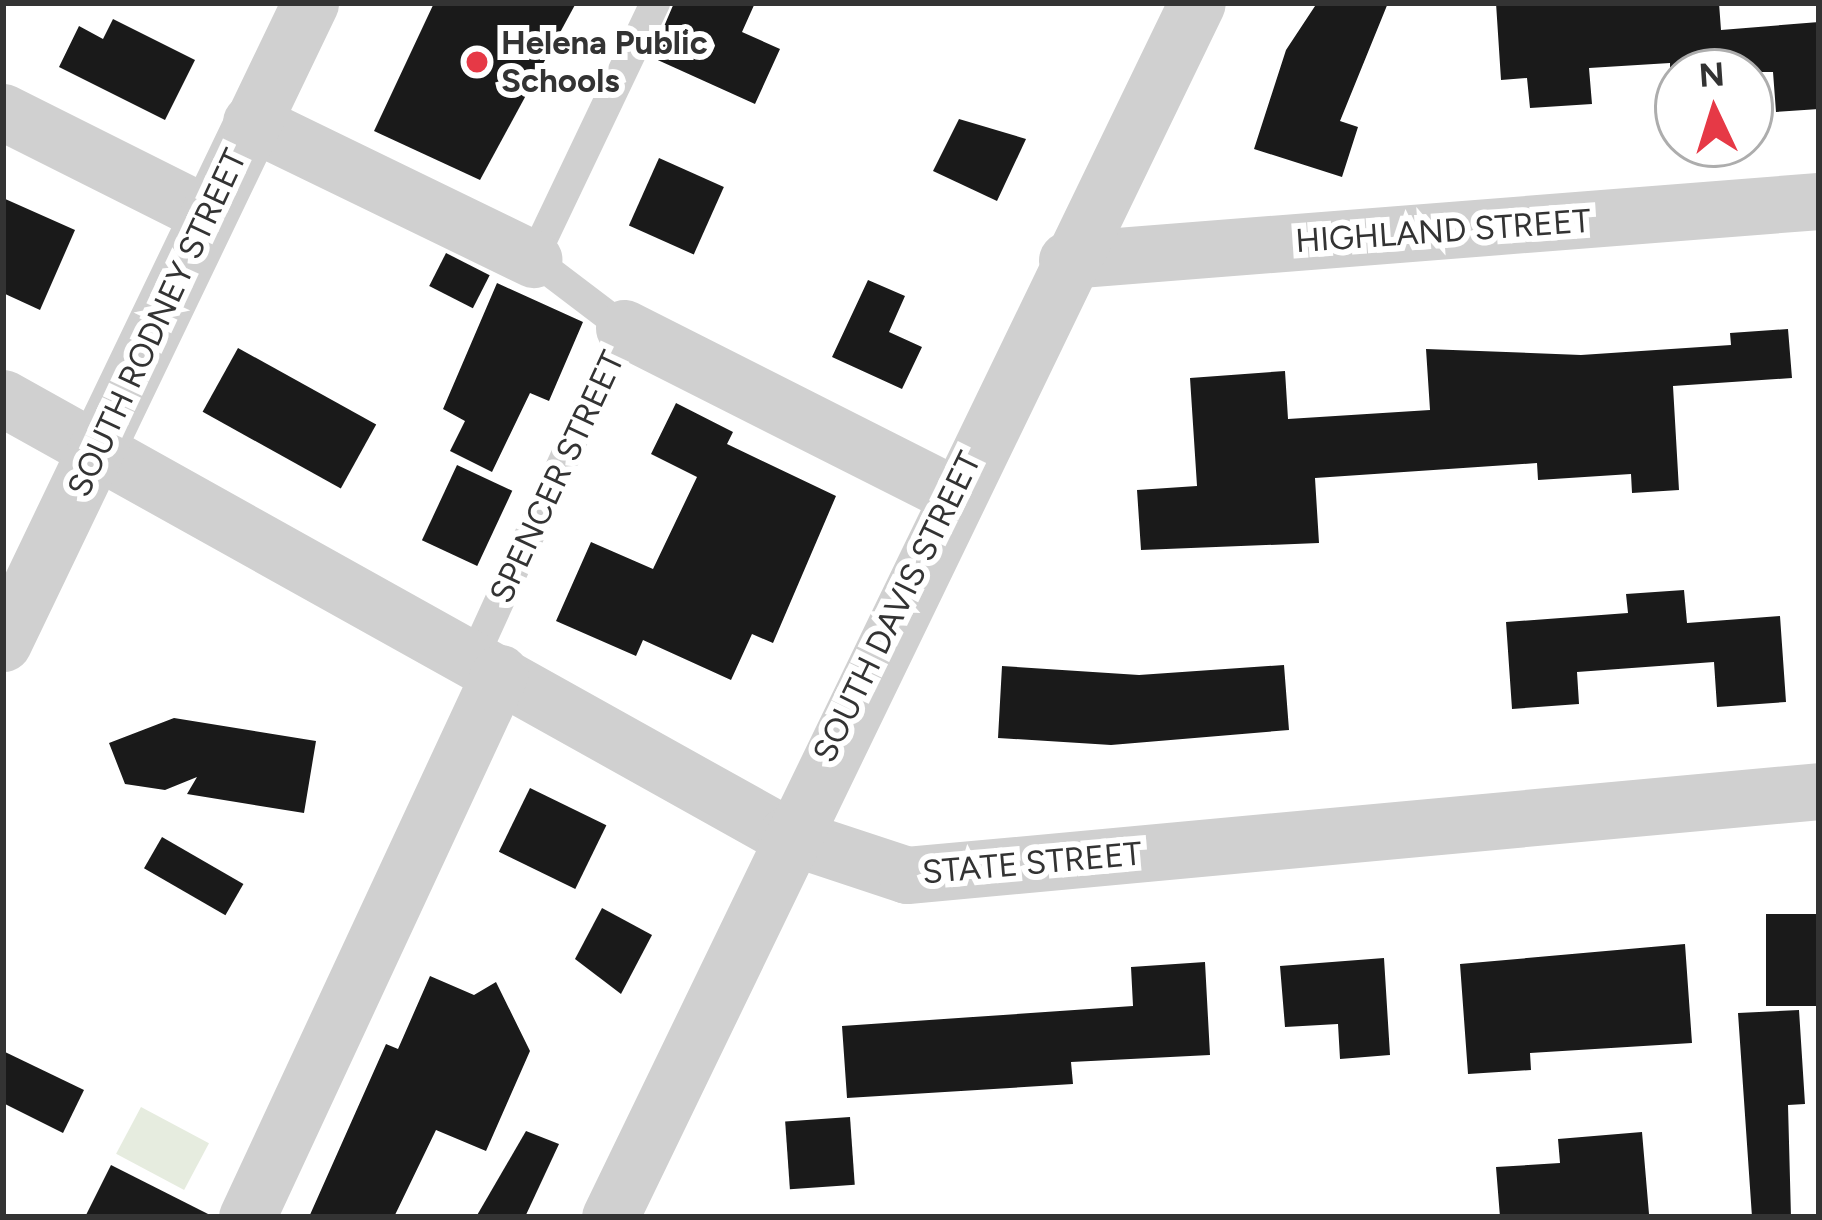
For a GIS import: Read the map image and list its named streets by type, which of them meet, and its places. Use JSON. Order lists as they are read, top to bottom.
{
  "streets": {
    "street": [
      "HIGHLAND STREET",
      "SOUTH RODNEY STREET",
      "SPENCER STREET",
      "SOUTH DAVIS STREET",
      "STATE STREET"
    ]
  },
  "crossings": [
    ["HIGHLAND STREET", "SOUTH DAVIS STREET"],
    ["SOUTH RODNEY STREET", "STATE STREET"],
    ["SPENCER STREET", "STATE STREET"],
    ["SOUTH DAVIS STREET", "STATE STREET"]
  ],
  "places": ["Helena Public Schools"],
  "north": "top"
}
